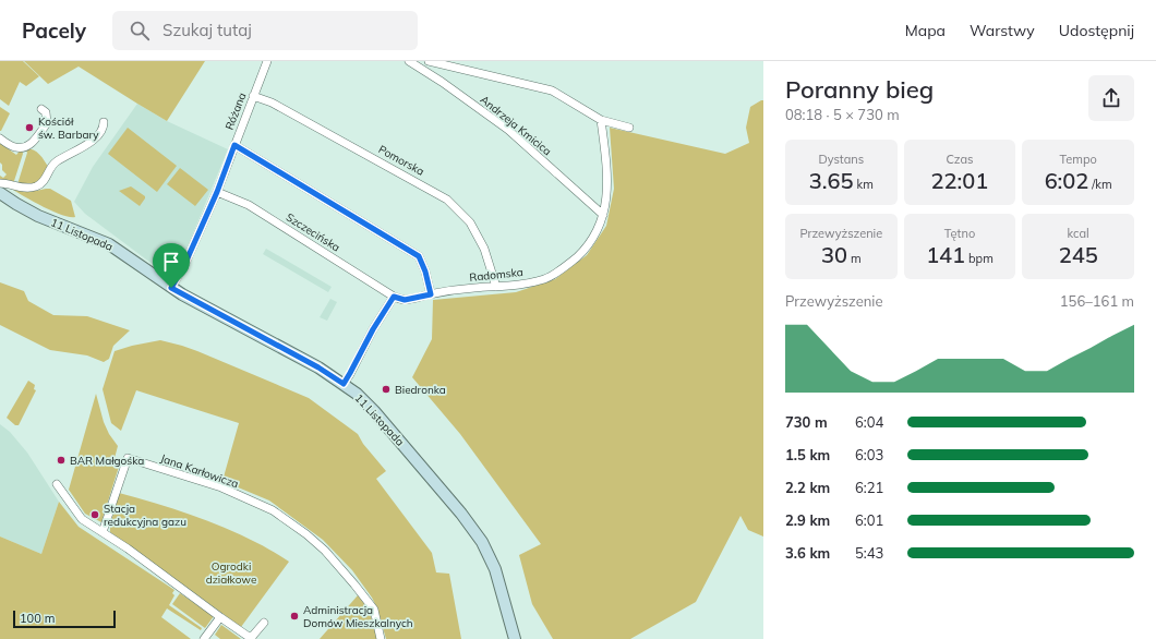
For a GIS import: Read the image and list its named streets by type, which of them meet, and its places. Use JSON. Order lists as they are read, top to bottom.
{
  "streets": {
    "main road": ["11 Listopada"],
    "street": [
      "Różana",
      "Andrzeja Kmicica",
      "Pomorska",
      "Szczecińska",
      "Radomska",
      "Jana Karłowicza"
    ]
  },
  "crossings": [
    ["Różana", "Pomorska"],
    ["Różana", "Szczecińska"],
    ["Różana", "11 Listopada"],
    ["Andrzeja Kmicica", "Radomska"],
    ["Pomorska", "Radomska"],
    ["Szczecińska", "Radomska"]
  ],
  "parks": ["Ogrodki działkowe"],
  "places": [
    "Kościół św. Barbary",
    "Biedronka",
    "BAR Małgośka",
    "Stacja redukcyjna gazu",
    "Administracja Domów Mieszkalnych"
  ],
  "scale_bar": "100 m",
  "page": {
    "header": "Pacely",
    "search": "Szukaj tutaj",
    "nav": ["Mapa", "Warstwy", "Udostępnij"],
    "heading": ["Poranny bieg", "08:18 · 5 × 730 m"],
    "stats": [
      ["Dystans", "3.65 km"],
      ["Czas", "22:01"],
      ["Tempo", "6:02 /km"],
      ["Przewyższenie", "30 m"],
      ["Tętno", "141 bpm"],
      ["kcal", "245"]
    ],
    "chart": ["Przewyższenie", "156–161 m"],
    "list": [
      {
        "name": "730 m",
        "note": "6:04"
      },
      {
        "name": "1.5 km",
        "note": "6:03"
      },
      {
        "name": "2.2 km",
        "note": "6:21"
      },
      {
        "name": "2.9 km",
        "note": "6:01"
      },
      {
        "name": "3.6 km",
        "note": "5:43"
      }
    ],
    "scale": "100 m"
  }
}
